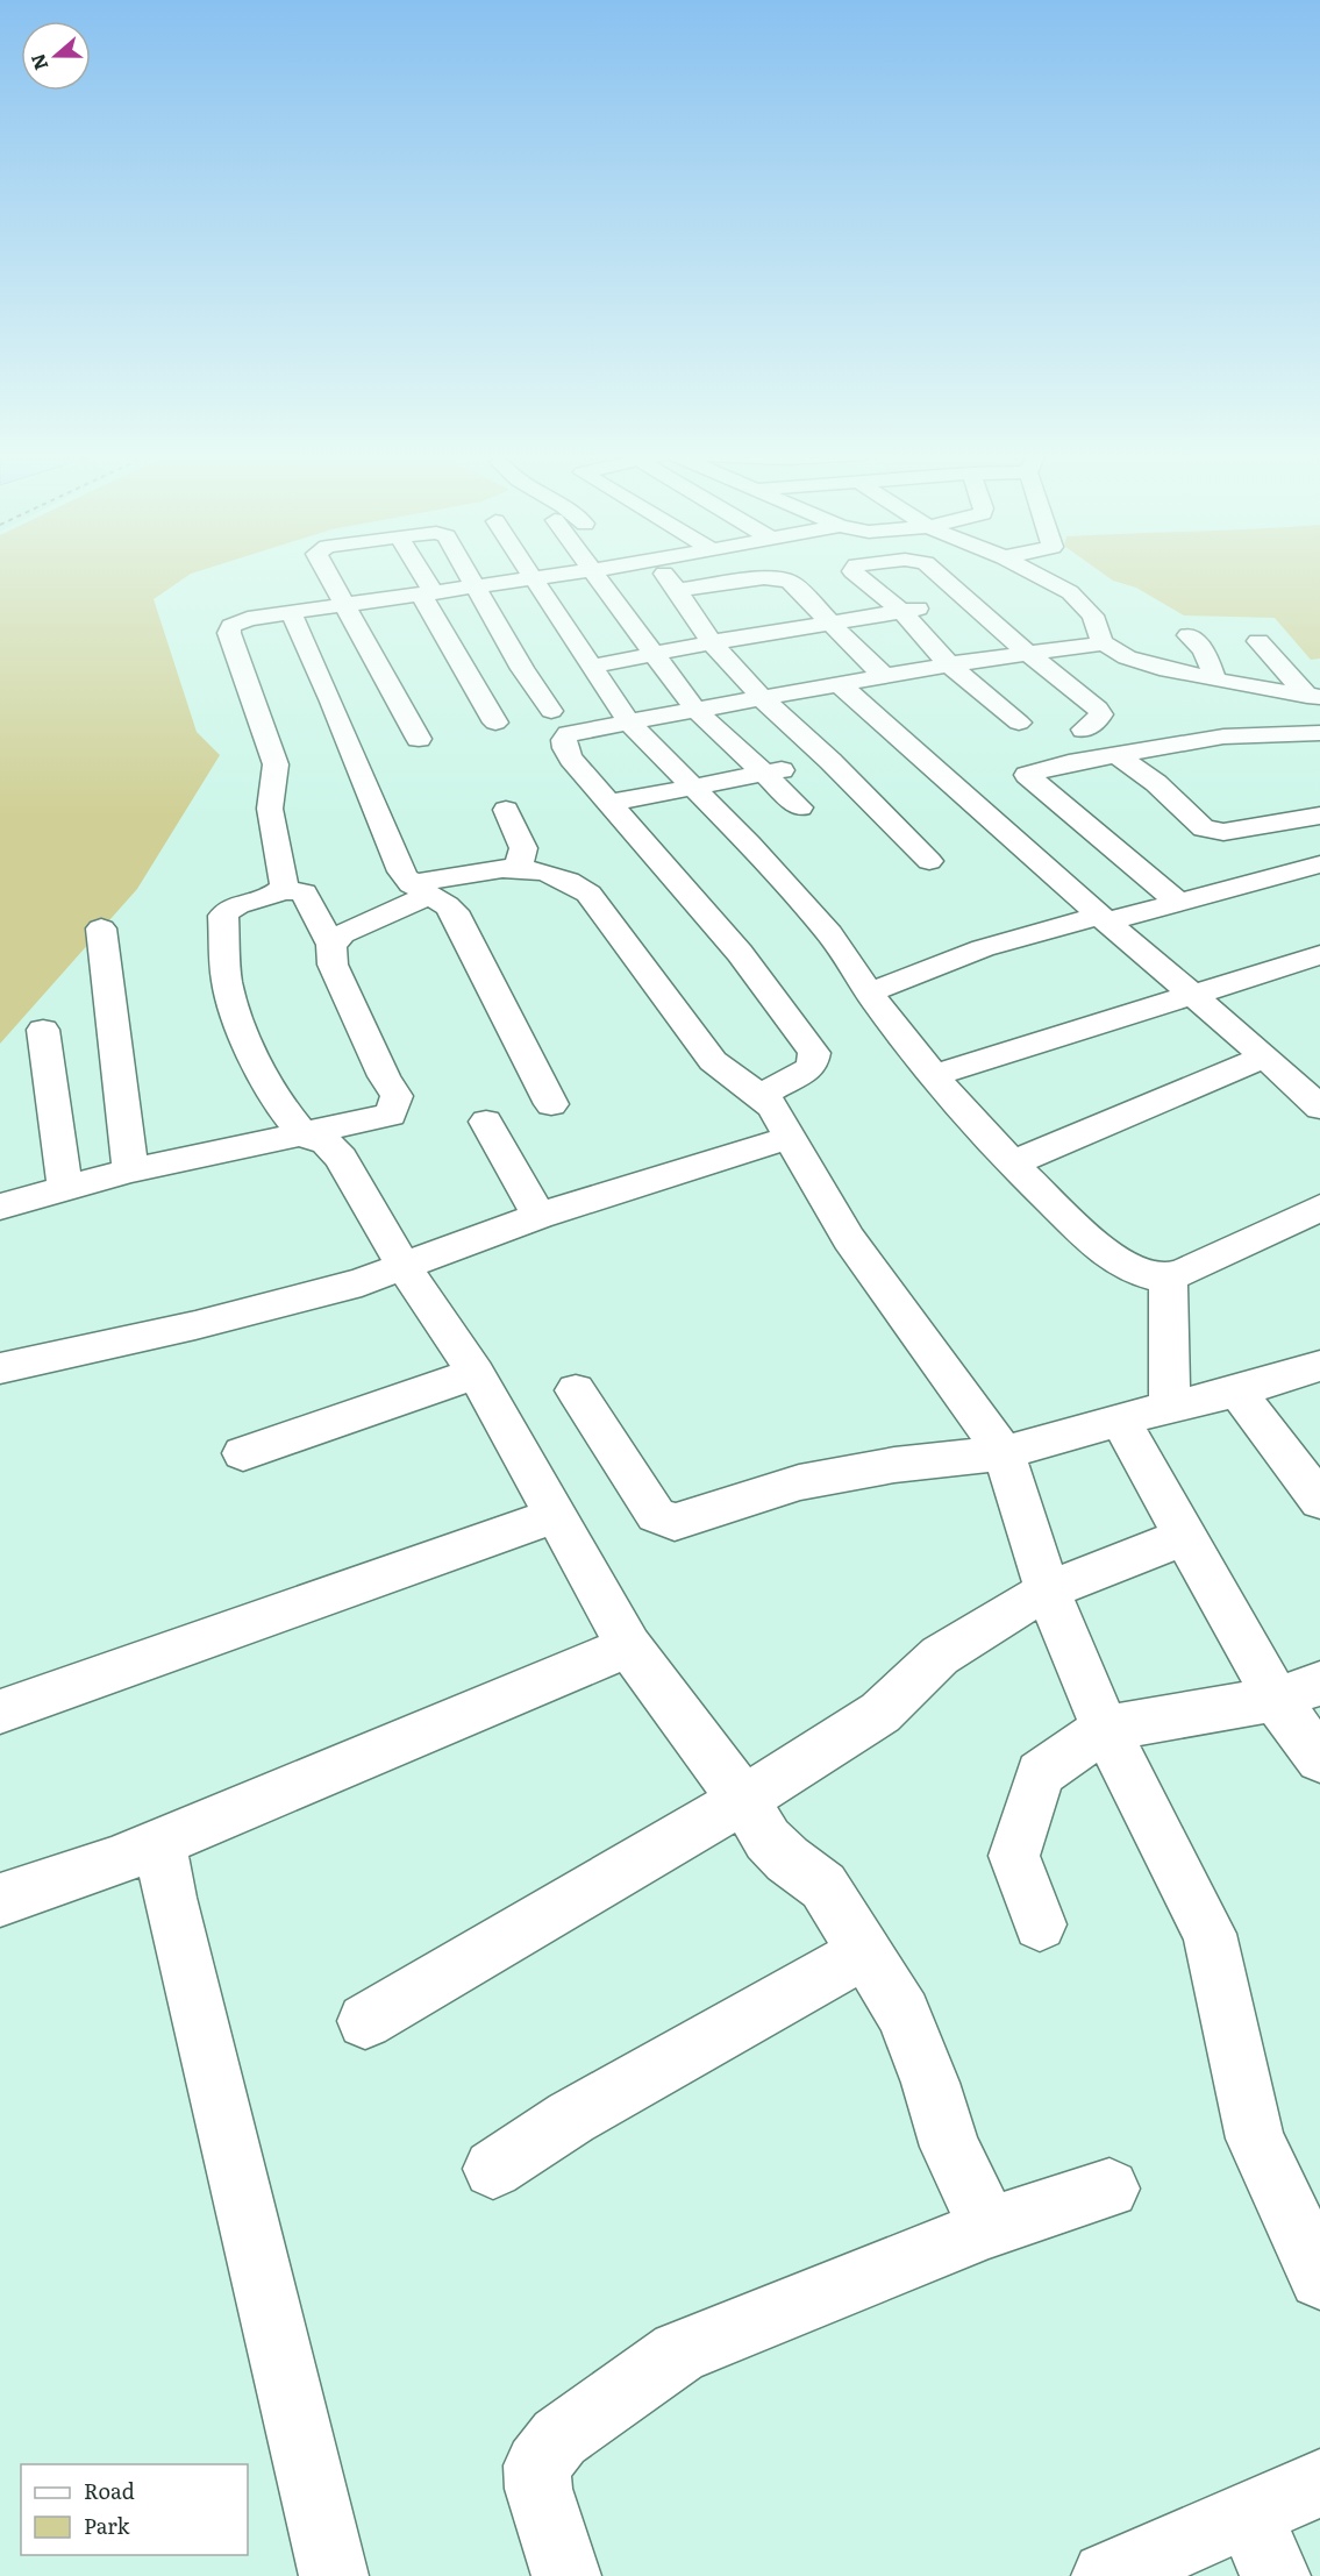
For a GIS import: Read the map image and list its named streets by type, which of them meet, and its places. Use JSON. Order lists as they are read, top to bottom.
{
  "legend": ["Road", "Park"],
  "north": "left"
}
